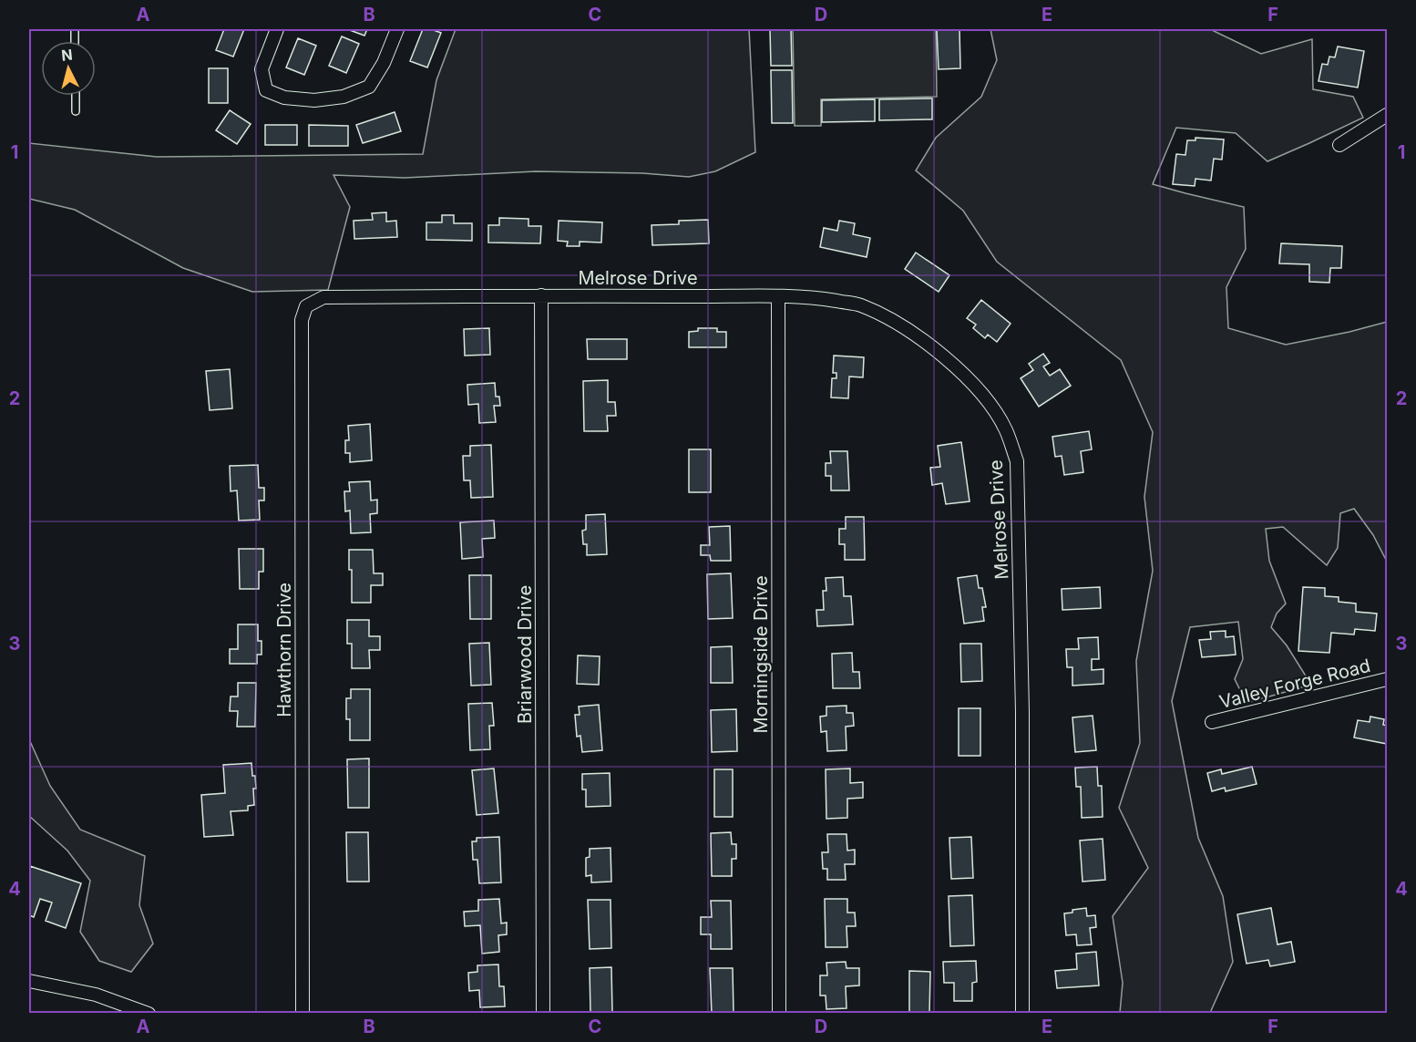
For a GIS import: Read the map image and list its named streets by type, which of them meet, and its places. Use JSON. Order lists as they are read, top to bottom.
{
  "streets": {
    "street": [
      "Melrose Drive",
      "Hawthorn Drive",
      "Briarwood Drive",
      "Morningside Drive",
      "Valley Forge Road"
    ]
  },
  "crossings": [
    ["Melrose Drive", "Hawthorn Drive"],
    ["Melrose Drive", "Briarwood Drive"],
    ["Melrose Drive", "Morningside Drive"]
  ],
  "north": "top",
  "grid": {
    "columns": [
      "A",
      "B",
      "C",
      "D",
      "E",
      "F"
    ],
    "rows": [
      "1",
      "2",
      "3",
      "4"
    ]
  }
}
